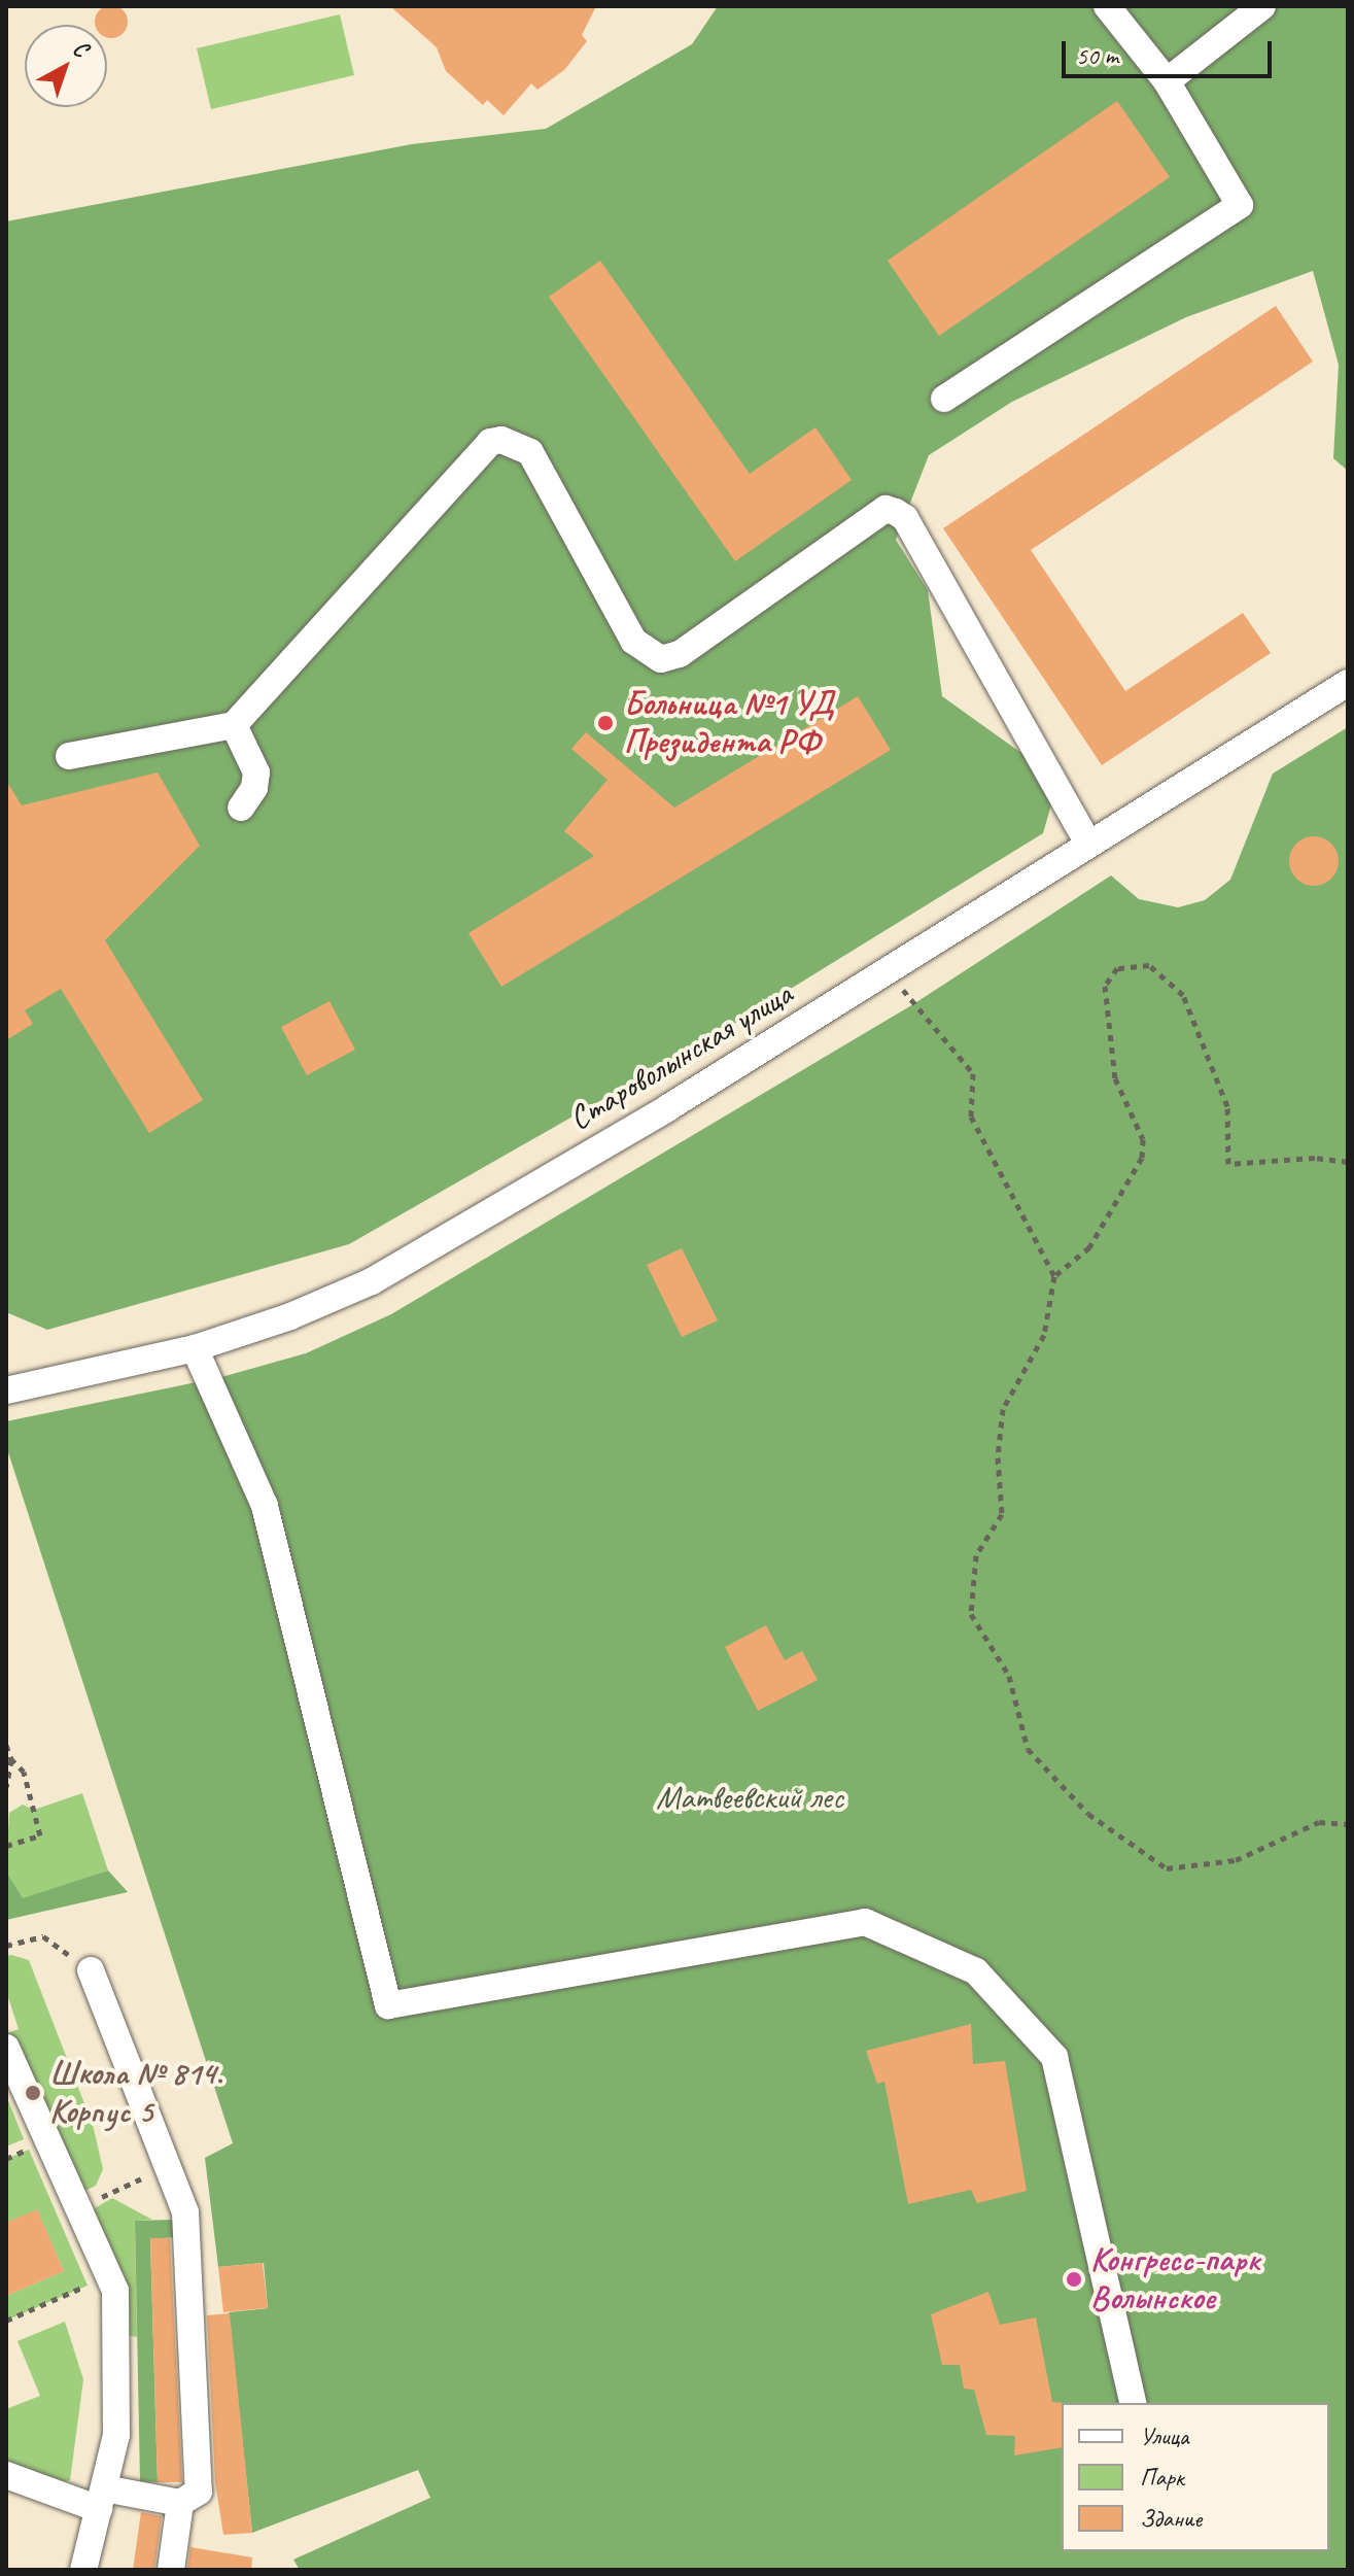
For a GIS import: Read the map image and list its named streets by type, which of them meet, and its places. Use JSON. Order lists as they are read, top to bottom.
{
  "streets": {
    "street": ["Староволынская улица"]
  },
  "parks": ["Матвеевский лес"],
  "places": ["Больница №1 УД Президента РФ", "Школа № 814. Корпус 5", "Конгресс-парк Волынское"],
  "legend": ["Улица", "Парк", "Здание"],
  "scale_bar": "50 m",
  "north": "top right"
}
